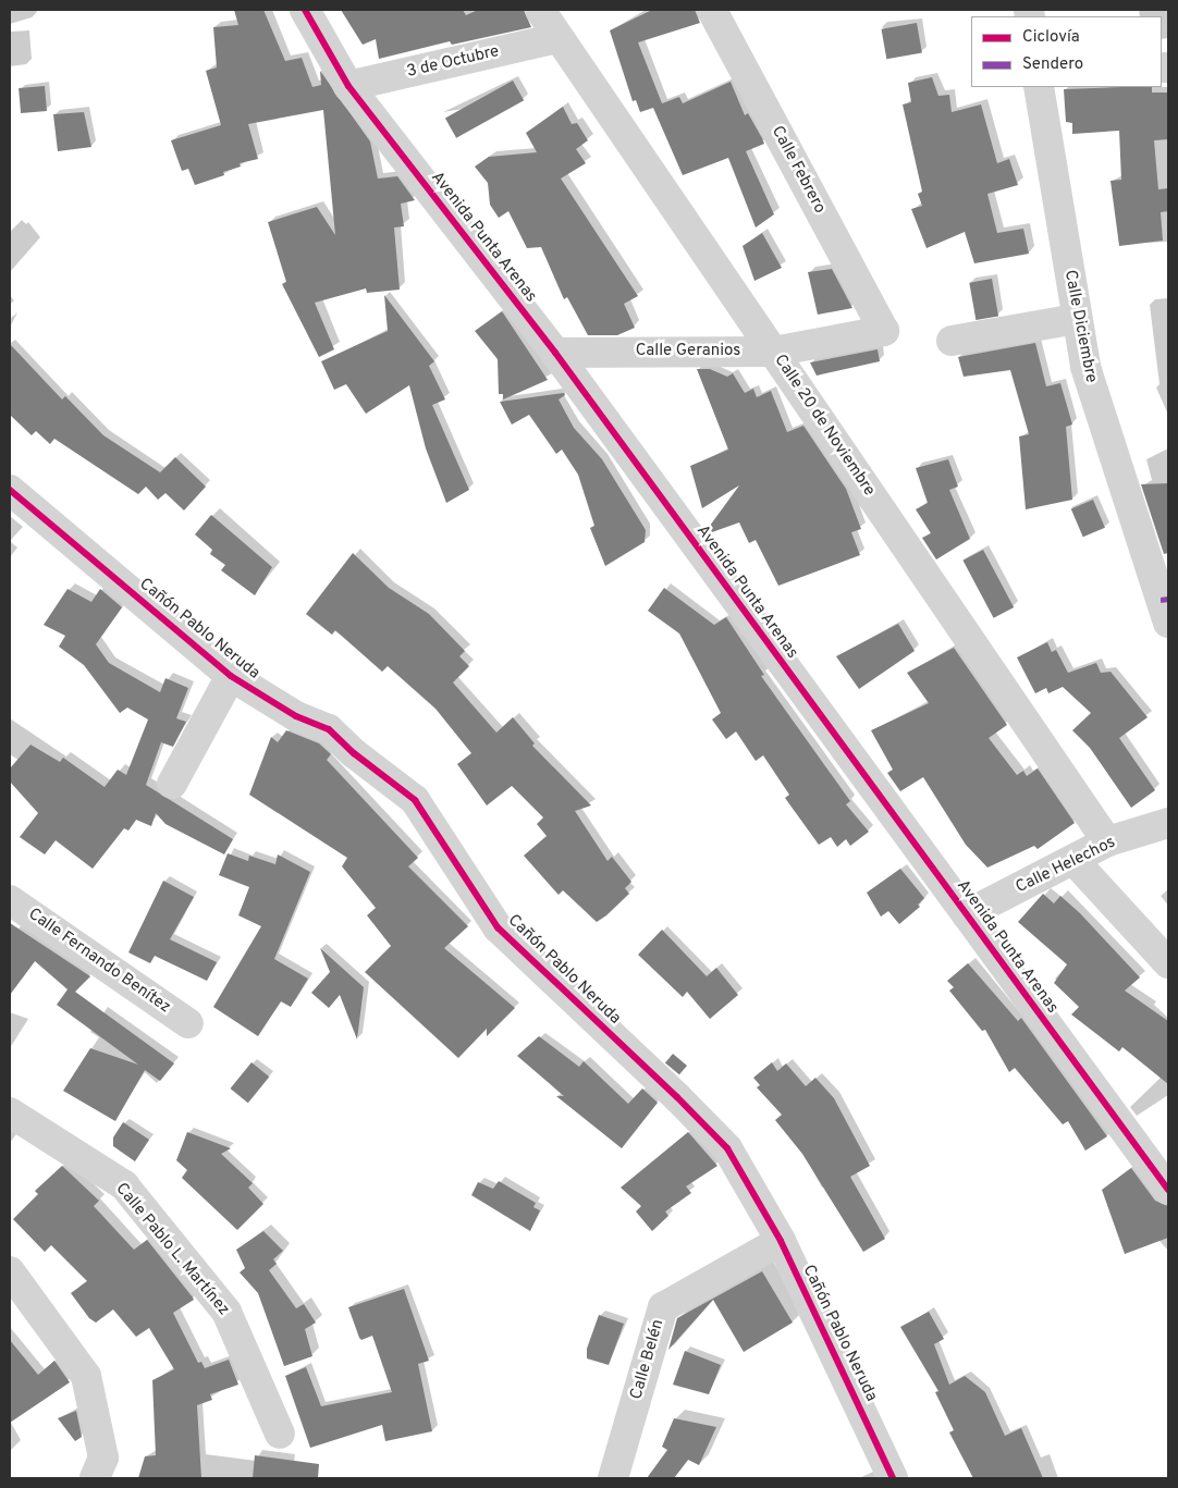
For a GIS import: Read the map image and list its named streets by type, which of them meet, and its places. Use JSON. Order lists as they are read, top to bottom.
{
  "streets": {
    "street": [
      "3 de Octubre",
      "Calle Febrero",
      "Avenida Punta Arenas",
      "Calle Diciembre",
      "Calle Geranios",
      "Calle 20 de Noviembre",
      "Cañón Pablo Neruda",
      "Calle Helechos",
      "Calle Fernando Benítez",
      "Calle Pablo L. Martínez",
      "Calle Belén"
    ]
  },
  "crossings": [
    ["3 de Octubre", "Avenida Punta Arenas"],
    ["3 de Octubre", "Calle 20 de Noviembre"],
    ["Calle Febrero", "Calle Geranios"],
    ["Avenida Punta Arenas", "Calle Geranios"],
    ["Avenida Punta Arenas", "Calle Helechos"],
    ["Calle Geranios", "Calle 20 de Noviembre"],
    ["Calle 20 de Noviembre", "Calle Helechos"],
    ["Cañón Pablo Neruda", "Calle Belén"]
  ],
  "legend": ["Ciclovía", "Sendero"]
}
